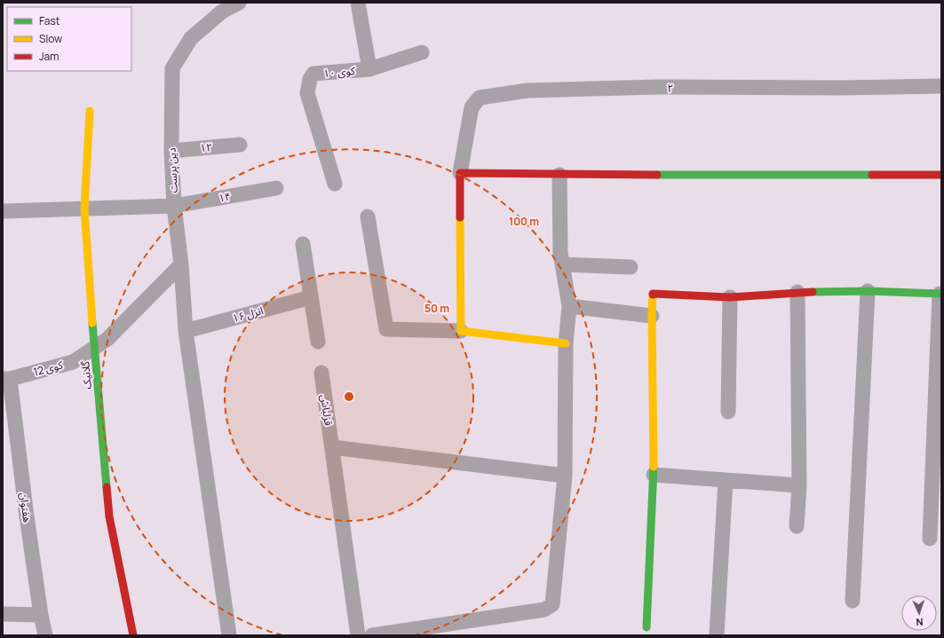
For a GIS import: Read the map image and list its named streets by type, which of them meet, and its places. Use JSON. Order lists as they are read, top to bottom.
{
  "streets": {
    "street": [
      "کوی ۱۰",
      "۲",
      "۱۲",
      "دین پرست",
      "۱۴",
      "۱۶ انزل",
      "کوی 12",
      "گلانیک",
      "قزلباش",
      "هفتوان"
    ]
  },
  "crossings": [
    ["۱۲", "دین پرست"],
    ["دین پرست", "۱۴"],
    ["دین پرست", "۱۶ انزل"],
    ["دین پرست", "کوی 12"],
    ["۱۴", "گلانیک"],
    ["کوی 12", "گلانیک"],
    ["کوی 12", "هفتوان"]
  ],
  "legend": ["Fast", "Slow", "Jam"],
  "north": "bottom",
  "rings": ["100 m", "50 m"]
}
